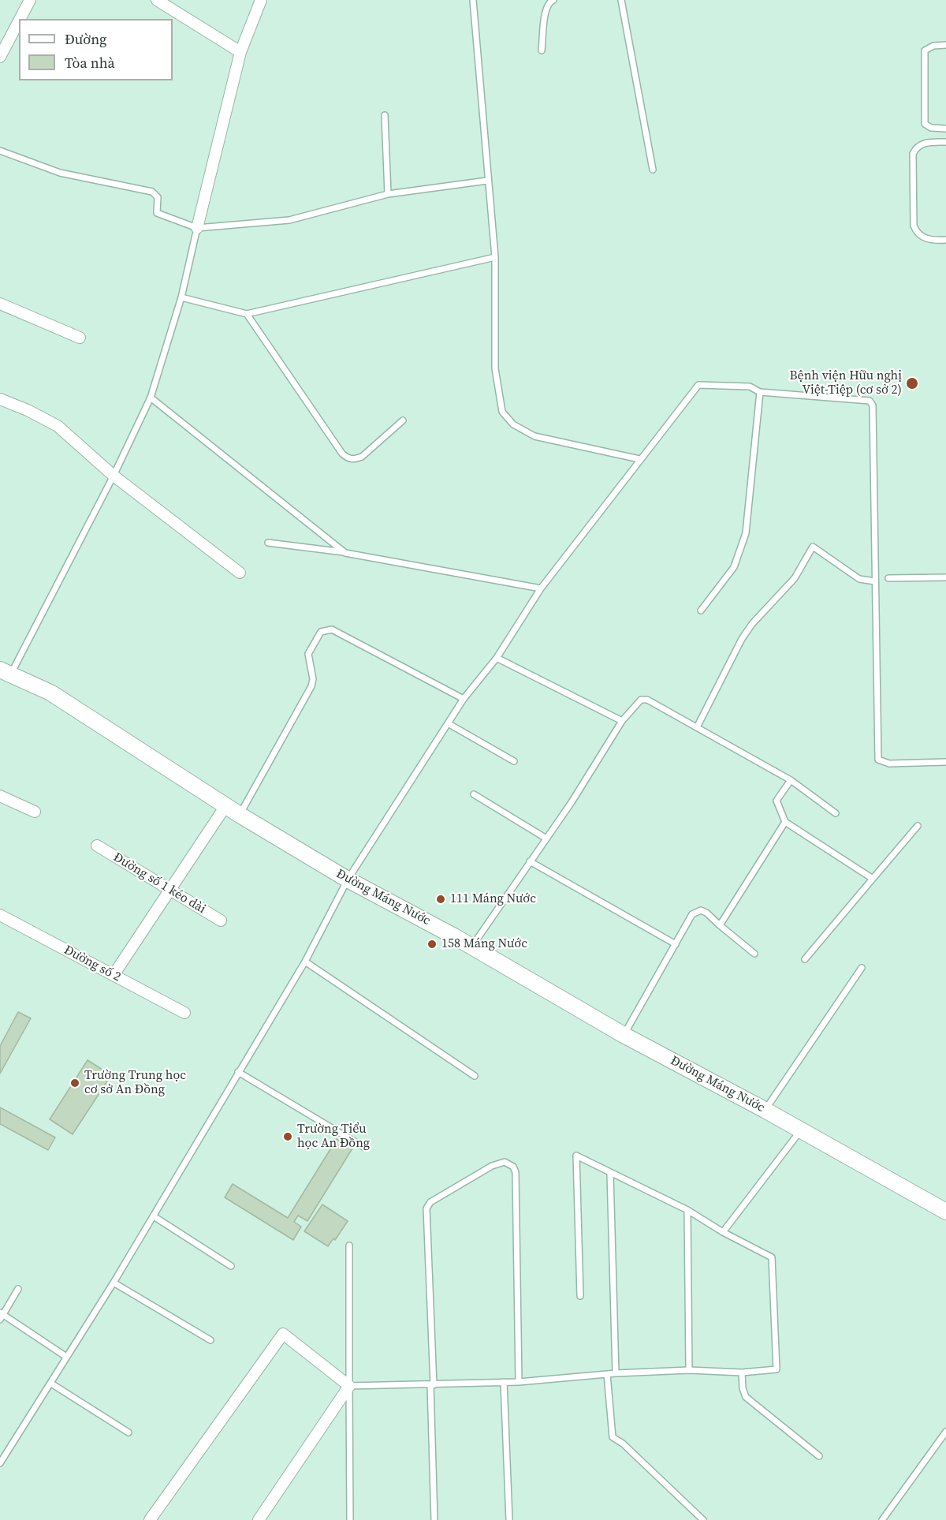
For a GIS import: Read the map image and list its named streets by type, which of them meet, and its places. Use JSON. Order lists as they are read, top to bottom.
{
  "streets": {
    "main road": ["Đường Máng Nước"],
    "street": ["Đường số 1 kéo dài", "Đường số 2"]
  },
  "places": [
    "Bệnh viện Hữu nghị Việt-Tiệp (cơ sở 2)",
    "111 Máng Nước",
    "158 Máng Nước",
    "Trường Trung học cơ sở An Đồng",
    "Trường Tiểu học An Đồng"
  ],
  "legend": ["Đường", "Tòa nhà"]
}
